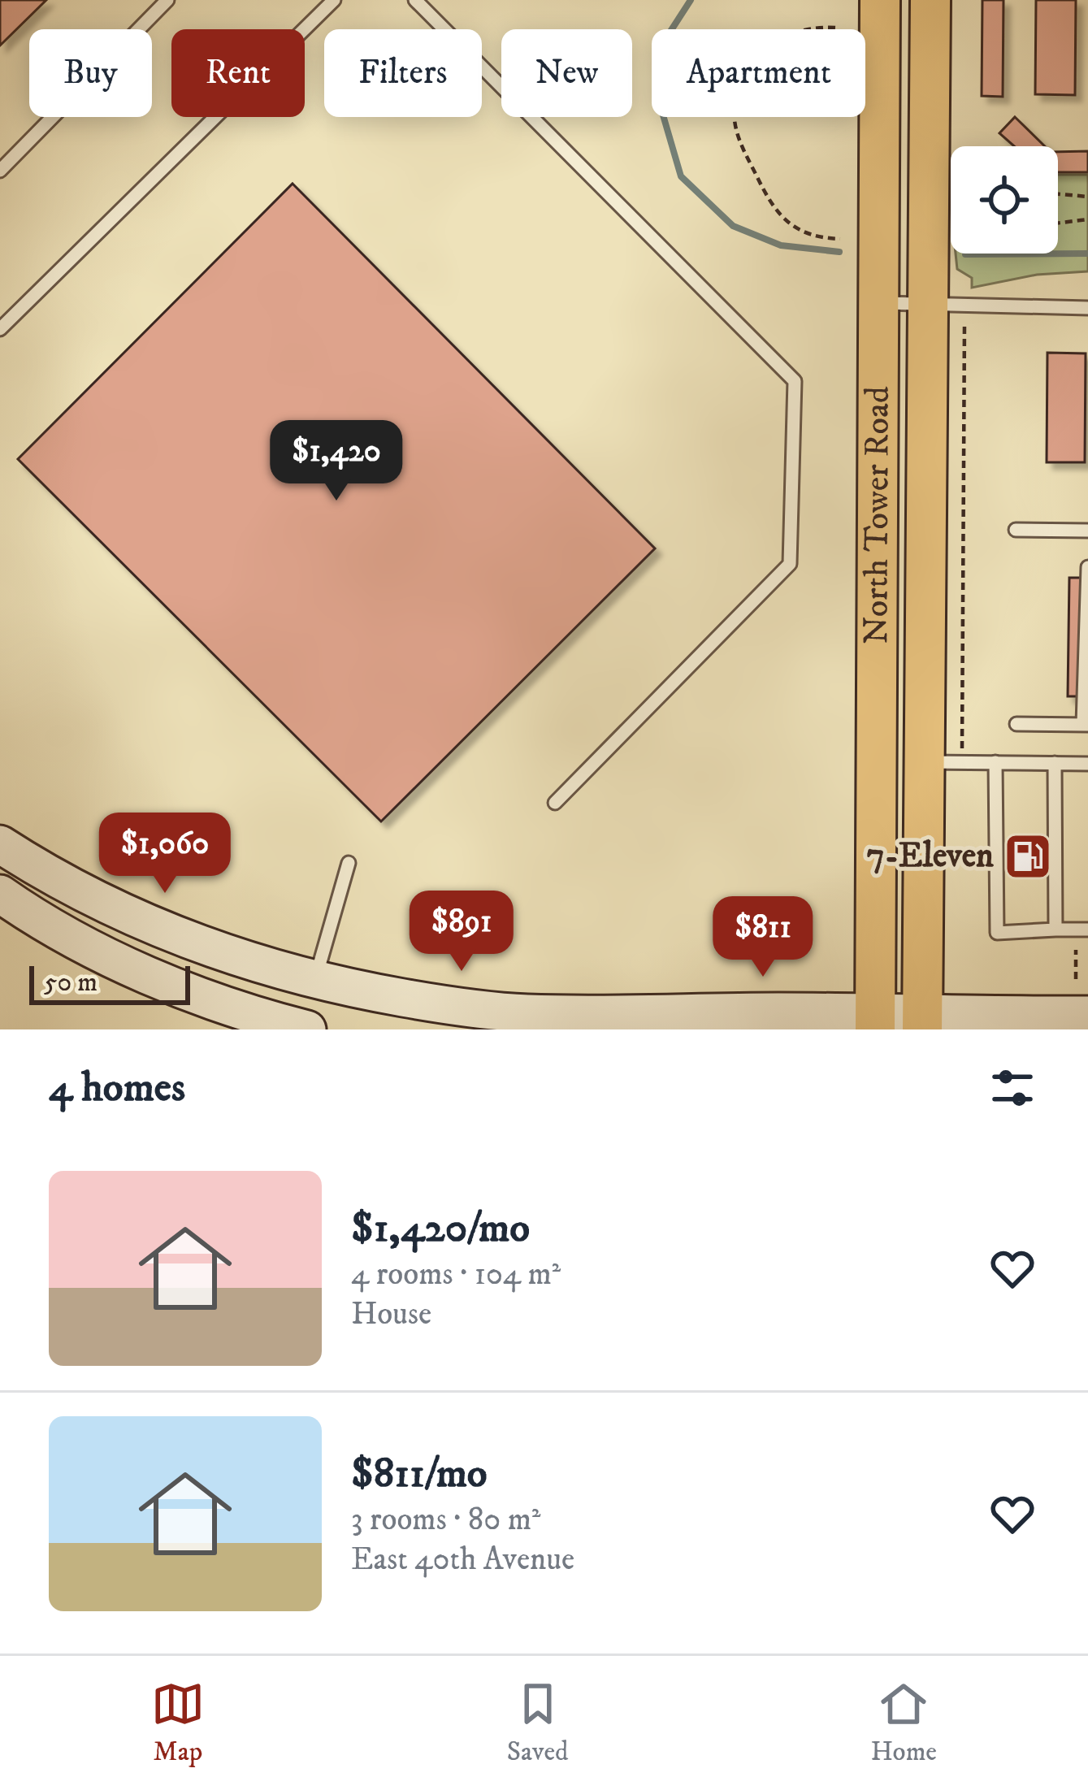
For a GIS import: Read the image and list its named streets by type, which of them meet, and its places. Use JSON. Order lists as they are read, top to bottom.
{
  "streets": {
    "main road": ["North Tower Road"]
  },
  "places": {
    "fuel station": ["7-Eleven"]
  },
  "scale_bar": "50 m",
  "page": {
    "chip": [
      "Buy",
      "Rent",
      "Filters",
      "New",
      "Apartment"
    ],
    "price": [
      "$1,420",
      "$1,060",
      "$891",
      "$811"
    ],
    "scale": "50 m",
    "heading": "4 homes",
    "list": [
      {
        "name": "$1,420/mo",
        "note": "4 rooms · 104 m² · House"
      },
      {
        "name": "$811/mo",
        "note": "3 rooms · 80 m² · East 40th Avenue"
      }
    ],
    "tabs": ["Map", "Saved", "Home"]
  }
}
